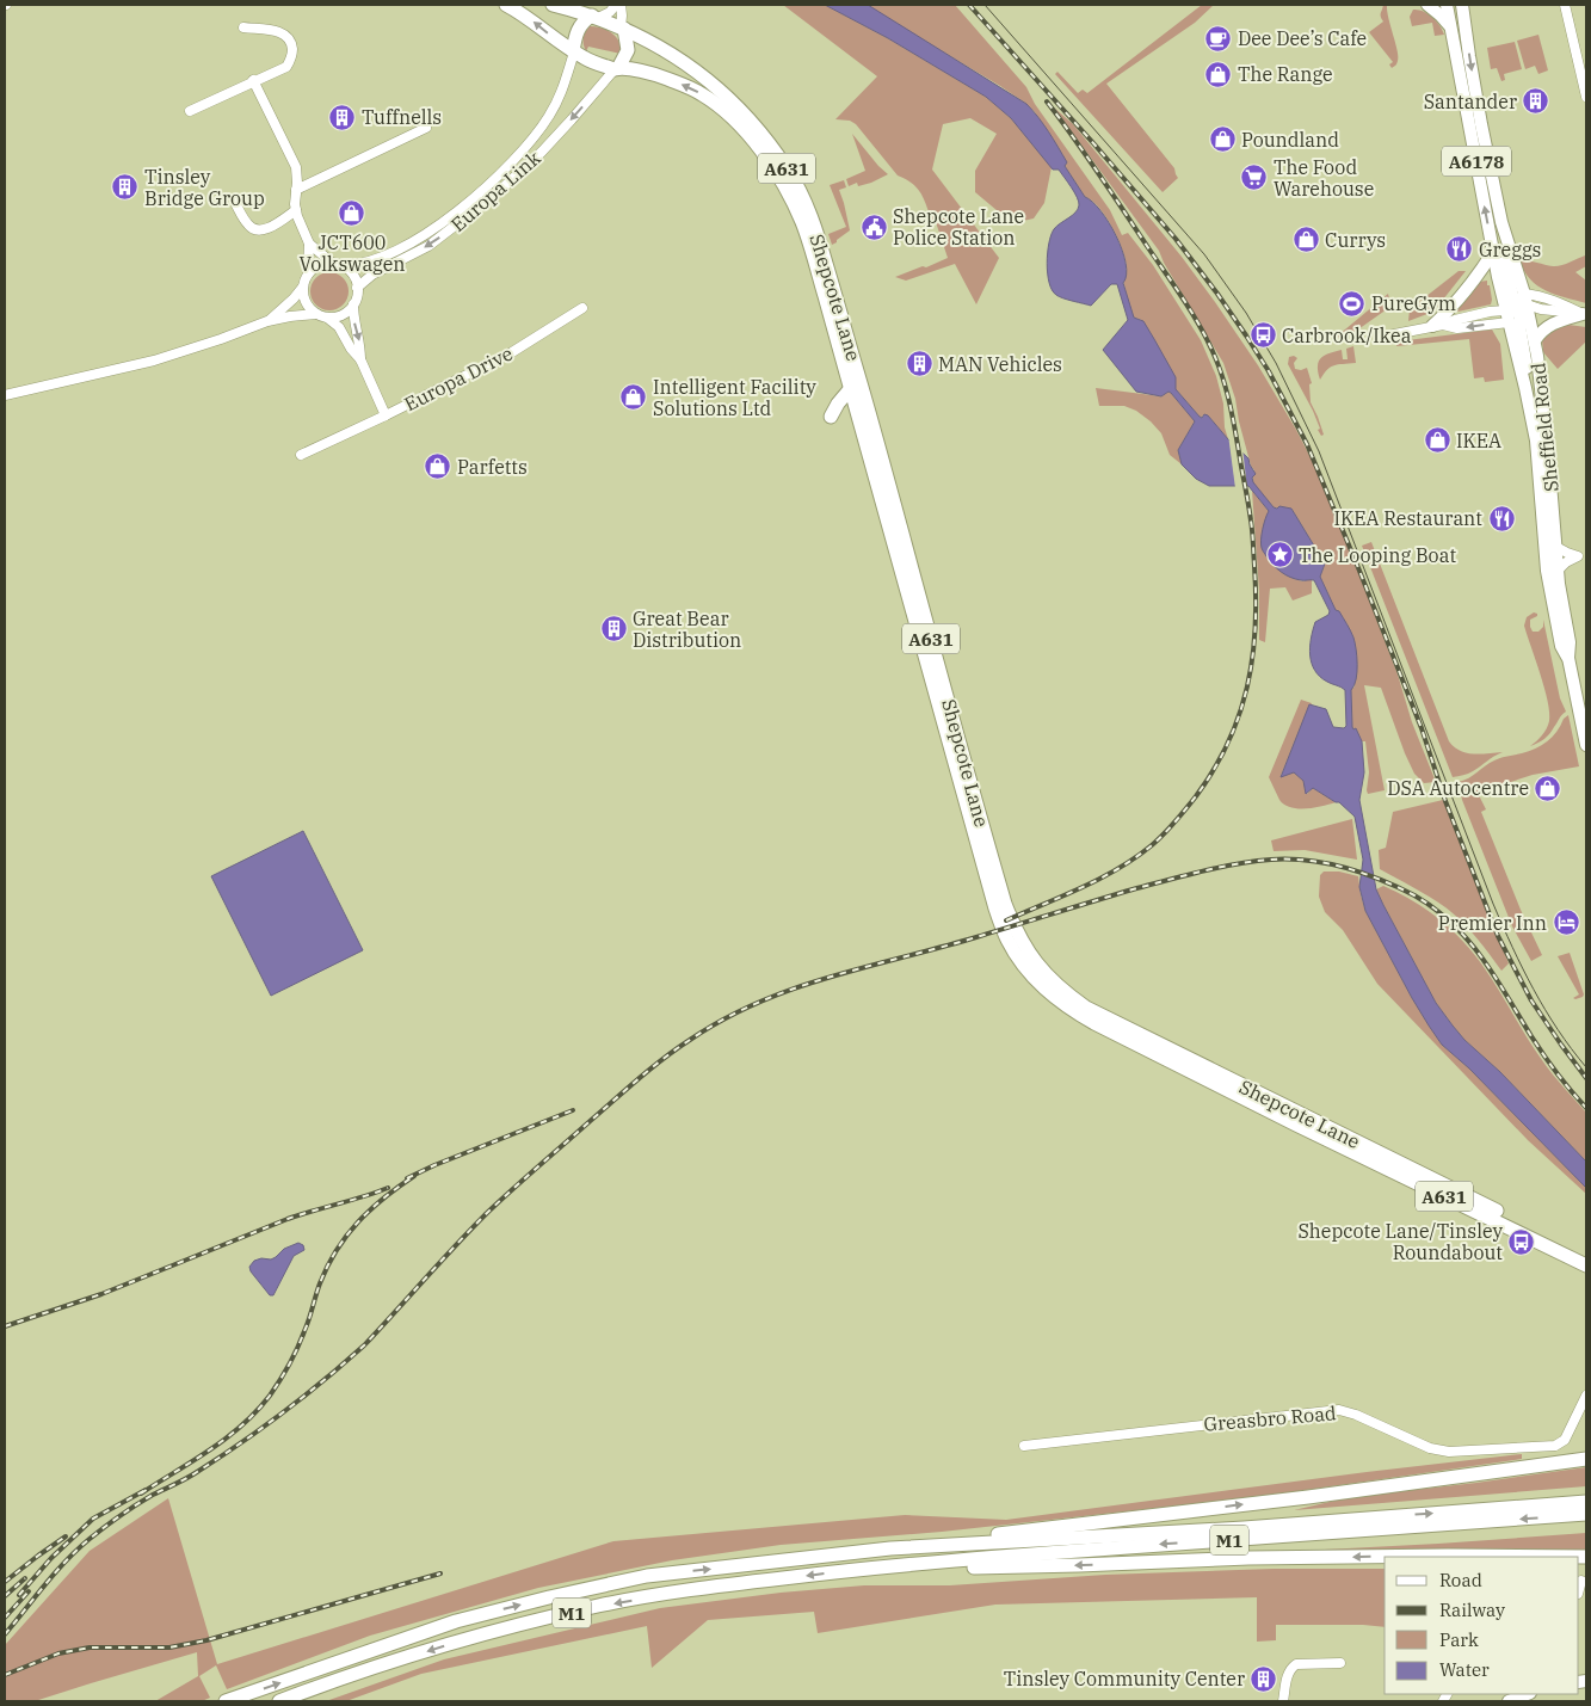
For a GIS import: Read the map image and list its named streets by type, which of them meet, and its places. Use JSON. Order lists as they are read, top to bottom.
{
  "streets": {
    "highway": ["A631", "Shepcote Lane", "M1"],
    "main road": ["A6178", "Sheffield Road"],
    "street": ["Europa Link", "Europa Drive", "Greasbro Road"]
  },
  "crossings": [
    ["A6178", "Sheffield Road"],
    ["Europa Link", "Shepcote Lane"],
    ["Europa Link", "Europa Drive"]
  ],
  "places": {
    "cafe": ["Dee Dee’s Cafe"],
    "shop": [
      "The Range",
      "Poundland",
      "JCT600 Volkswagen",
      "Currys",
      "Intelligent Facility Solutions Ltd",
      "IKEA",
      "Parfetts",
      "DSA Autocentre"
    ],
    "building": [
      "Santander",
      "Tuffnells",
      "Tinsley Bridge Group",
      "MAN Vehicles",
      "Great Bear Distribution",
      "Tinsley Community Center"
    ],
    "supermarket": ["The Food Warehouse"],
    "public building": ["Shepcote Lane Police Station"],
    "restaurant": ["Greggs", "IKEA Restaurant"],
    "sports": ["PureGym"],
    "bus stop": ["Carbrook/Ikea", "Shepcote Lane/Tinsley Roundabout"],
    "place": ["The Looping Boat"],
    "hotel": ["Premier Inn"]
  },
  "legend": [
    "Road",
    "Railway",
    "Park",
    "Water"
  ]
}
